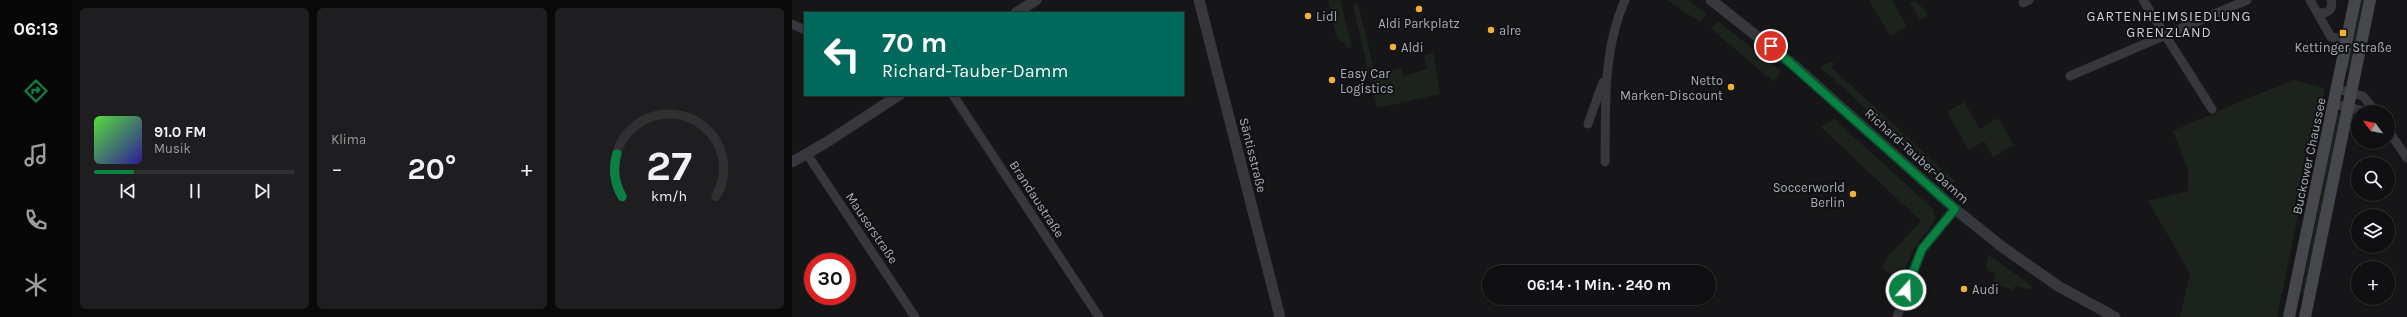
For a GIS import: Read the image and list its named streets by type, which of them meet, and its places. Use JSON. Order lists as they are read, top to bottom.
{
  "streets": {
    "main road": ["Buckower Chaussee"],
    "street": [
      "Säntisstraße",
      "Richard-Tauber-Damm",
      "Brandaustraße",
      "Mauserstraße"
    ]
  },
  "districts": ["GARTENHEIMSIEDLUNG GRENZLAND"],
  "places": {
    "other": [
      "Aldi Parkplatz",
      "Lidl",
      "alre",
      "Aldi",
      "Easy Car Logistics",
      "Netto Marken-Discount",
      "Soccerworld Berlin",
      "Audi"
    ],
    "transit": ["Kettinger Straße"]
  },
  "north": "top left",
  "page": {
    "tabs": "06:13",
    "tile": "Klima",
    "turn": ["70 m", "Richard-Tauber-Damm"],
    "map_buttons": "+",
    "song": ["91.0 FM", "Musik"],
    "heat": ["−", "20°", "+"],
    "limit": "30",
    "trip": "06:14 · 1 Min. · 240 m",
    "gauge": ["27", "km/h"]
  }
}
